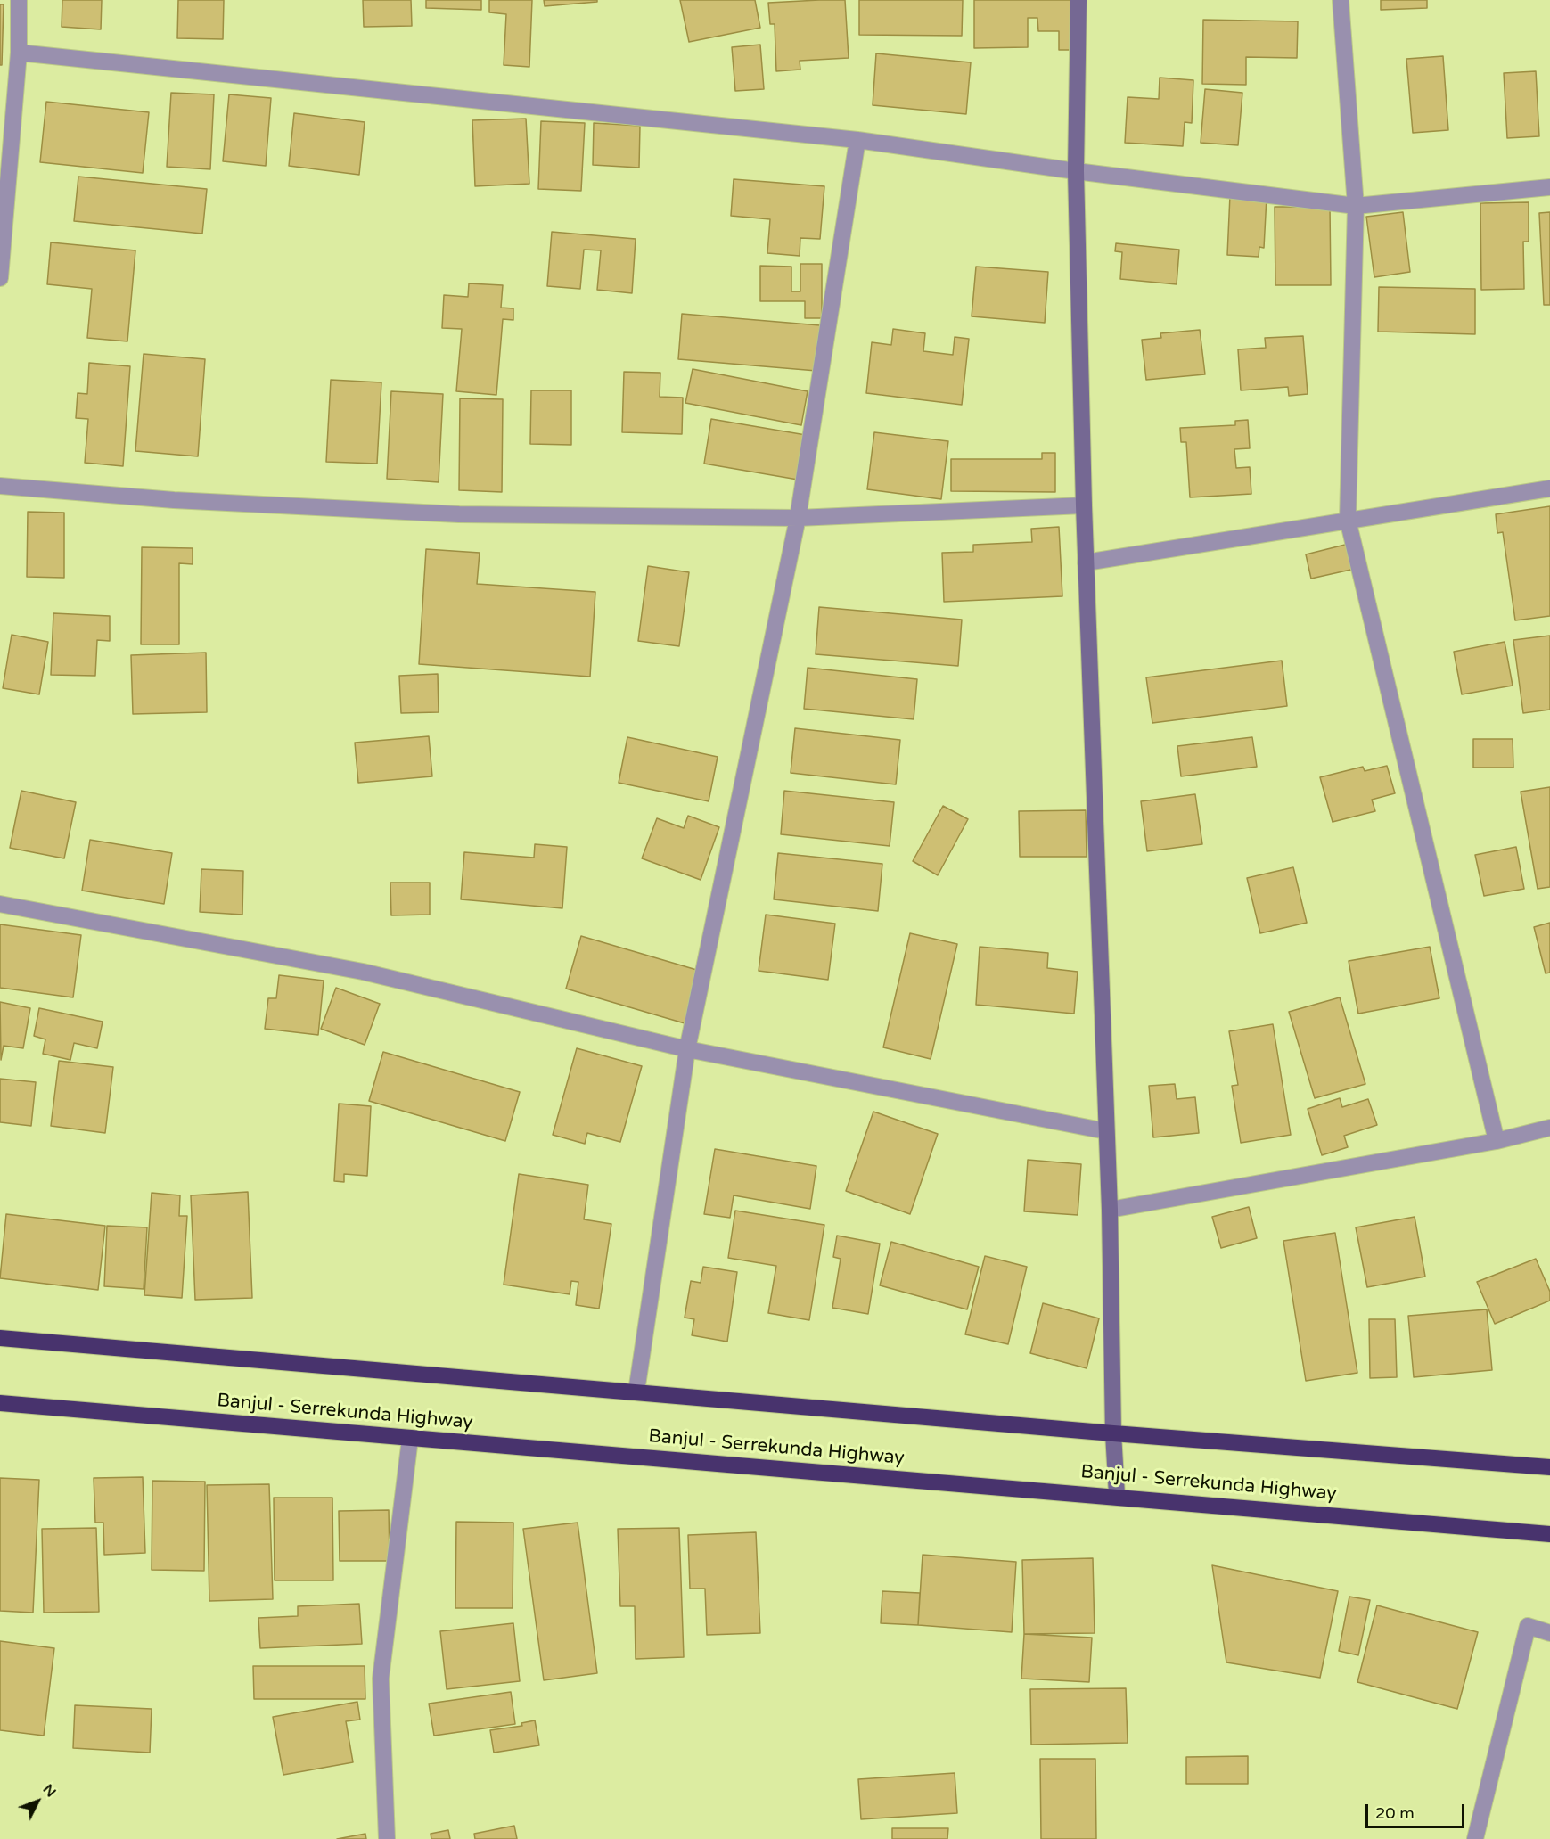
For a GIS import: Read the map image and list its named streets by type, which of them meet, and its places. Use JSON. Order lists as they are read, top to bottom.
{
  "streets": {
    "highway": ["Banjul - Serrekunda Highway"]
  },
  "scale_bar": "20 m",
  "north": "top right"
}
